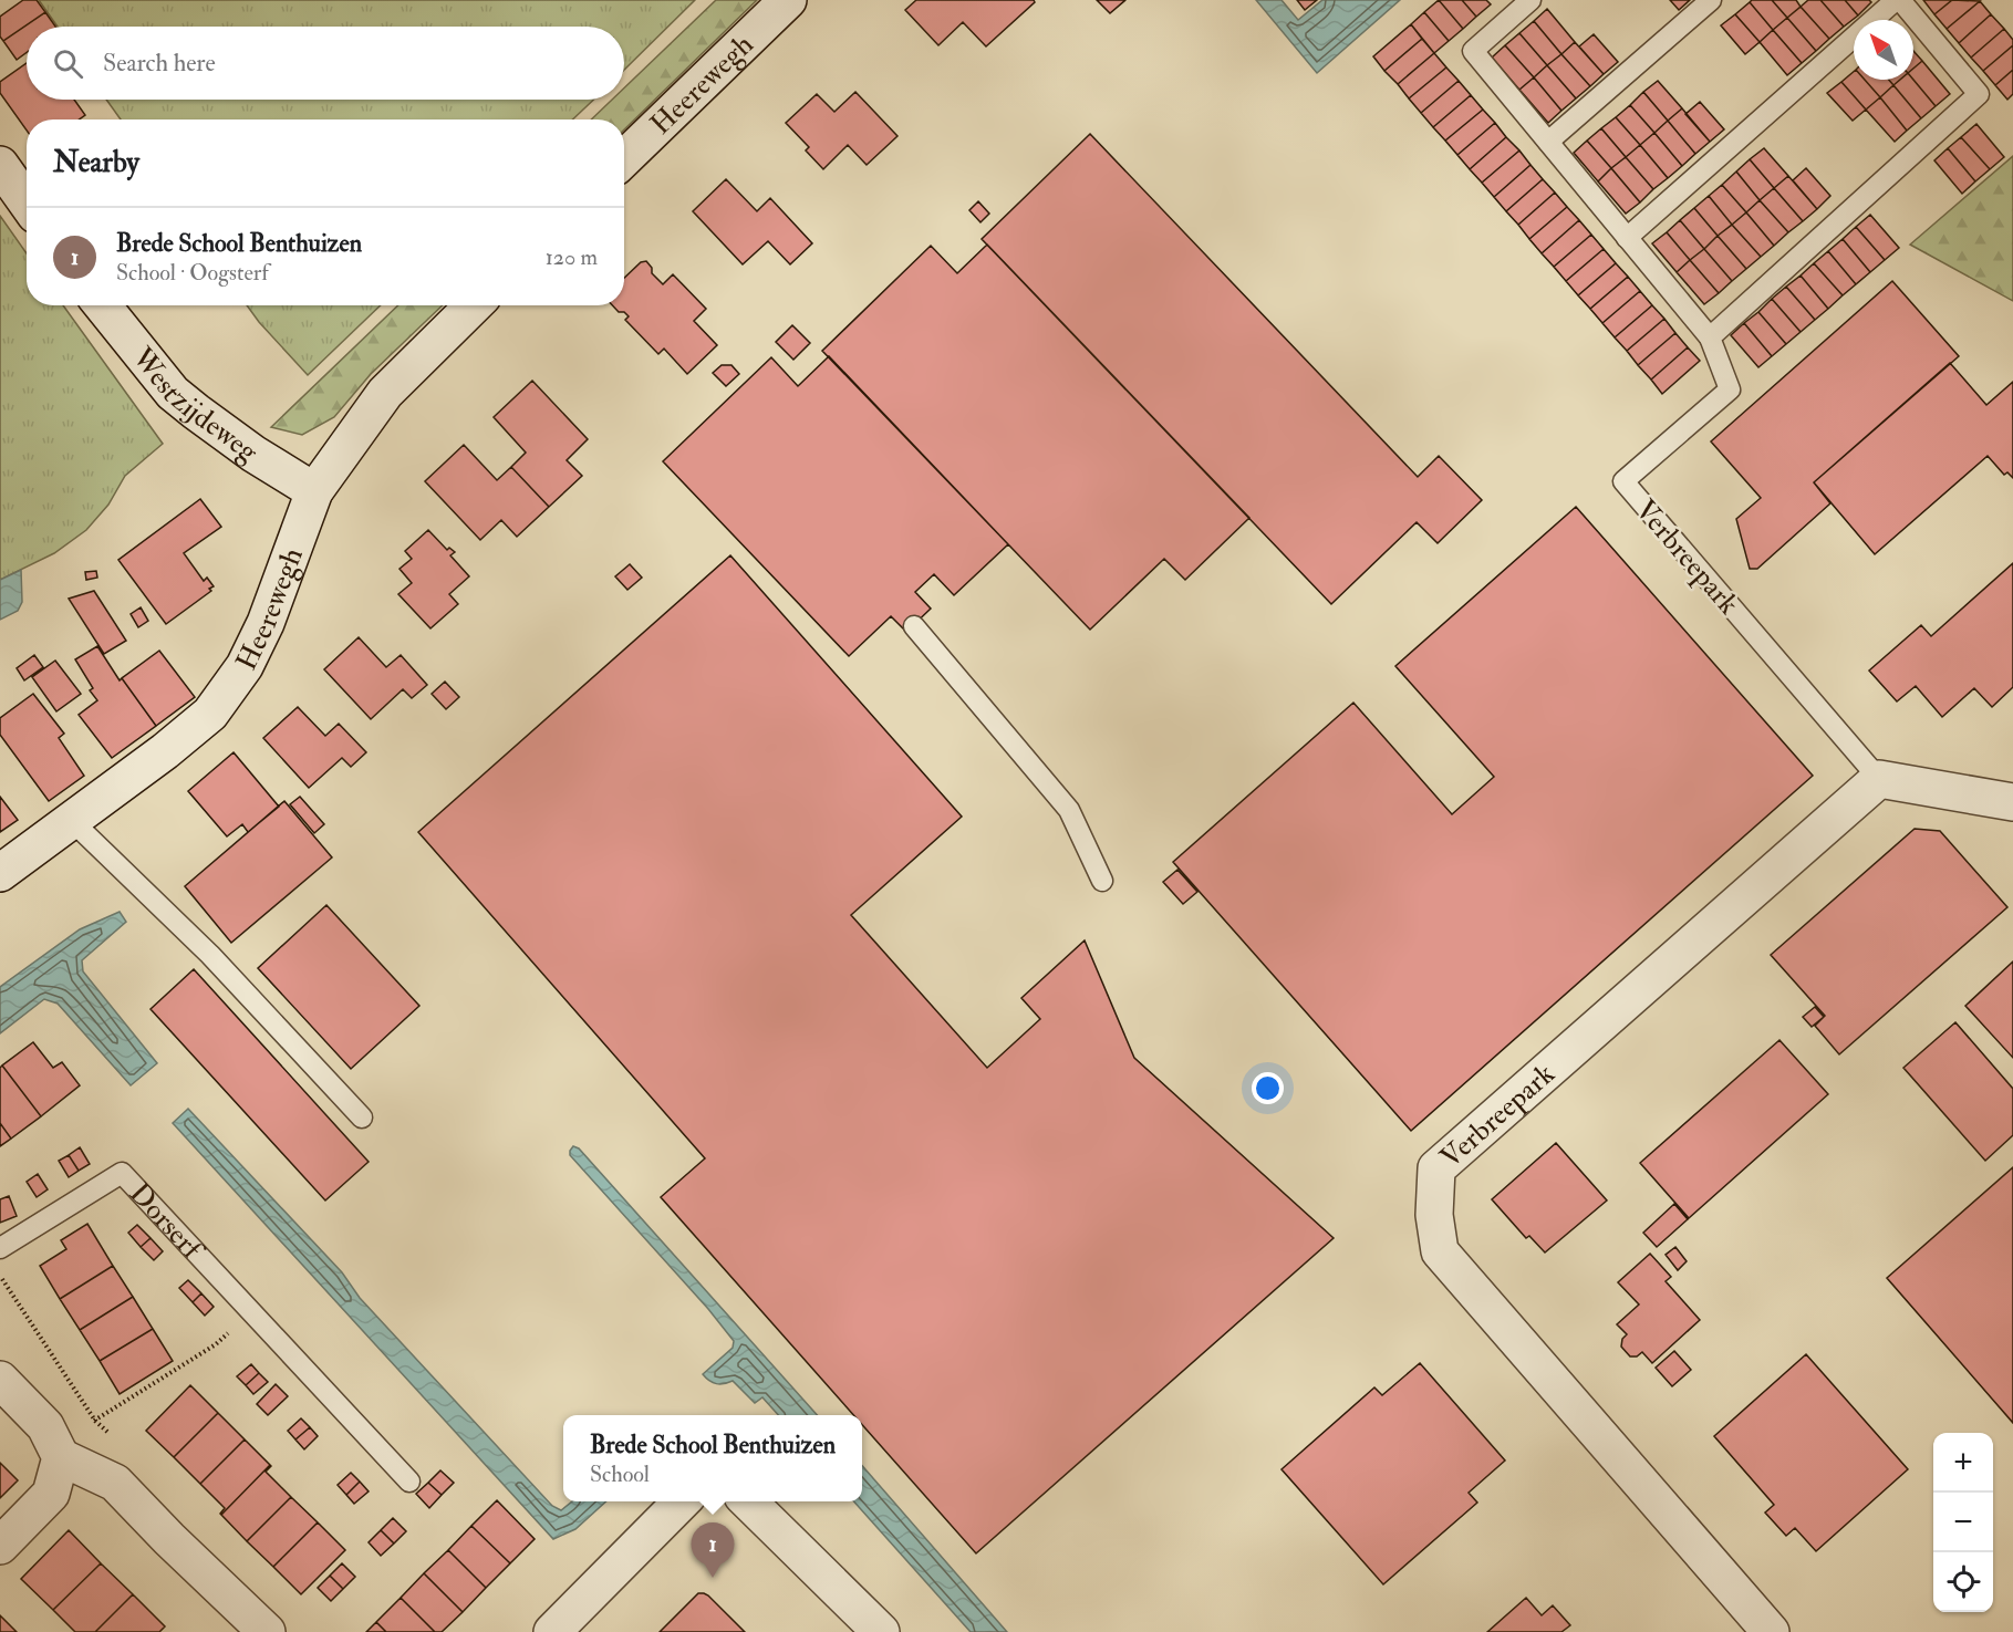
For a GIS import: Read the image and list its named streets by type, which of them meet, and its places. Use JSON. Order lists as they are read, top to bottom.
{
  "streets": {
    "street": ["Heerewegh", "Westzijdeweg", "Verbreepark"],
    "lane": ["Dorserf"]
  },
  "crossings": [
    ["Heerewegh", "Westzijdeweg"]
  ],
  "north": "top left",
  "page": {
    "search": "Search here",
    "heading": "Nearby",
    "list": [
      {
        "mark": "1",
        "name": "Brede School Benthuizen",
        "note": "School · Oogsterf",
        "value": "120 m"
      }
    ],
    "popup": ["Brede School Benthuizen", "School"],
    "map_buttons": ["+", "−"],
    "pins": "1"
  }
}
